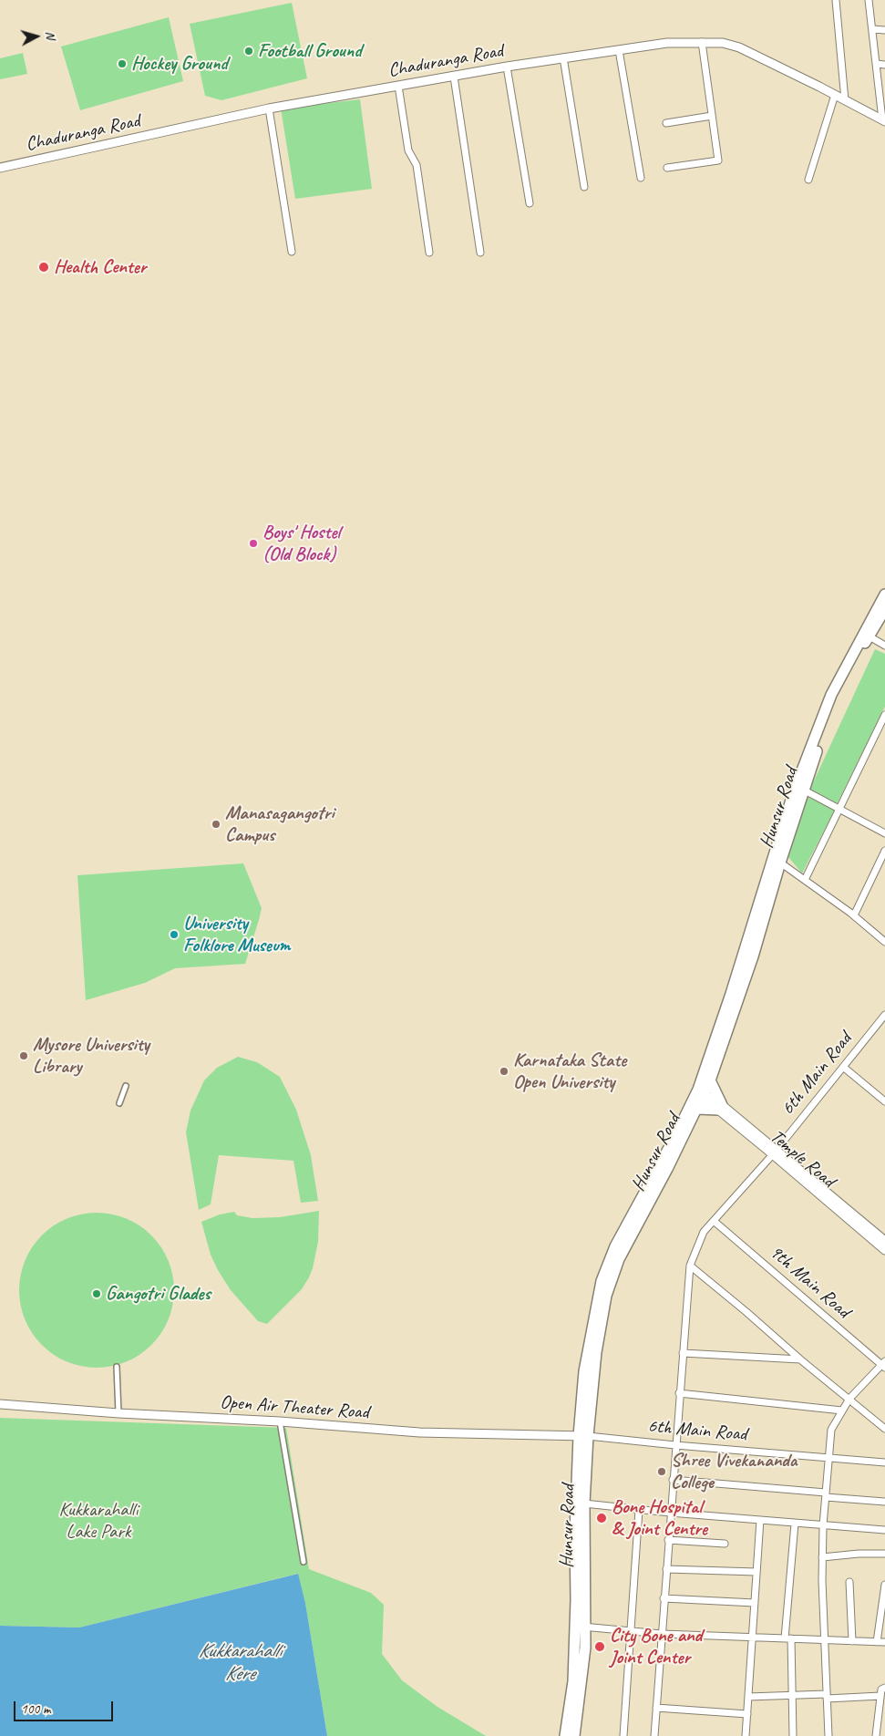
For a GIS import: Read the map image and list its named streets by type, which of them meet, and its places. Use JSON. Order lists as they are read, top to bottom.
{
  "streets": {
    "main road": ["Hunsur Road"],
    "street": [
      "Chaduranga Road",
      "6th Main Road",
      "Temple Road",
      "9th Main Road",
      "Open Air Theater Road"
    ]
  },
  "crossings": [
    ["Hunsur Road", "6th Main Road"],
    ["Hunsur Road", "Temple Road"],
    ["Hunsur Road", "Open Air Theater Road"],
    ["6th Main Road", "Temple Road"],
    ["6th Main Road", "9th Main Road"],
    ["6th Main Road", "Open Air Theater Road"]
  ],
  "water": ["Kukkarahalli Kere"],
  "parks": ["Kukkarahalli Lake Park"],
  "places": [
    "Football Ground",
    "Hockey Ground",
    "Health Center",
    "Boys' Hostel (Old Block)",
    "Manasagangotri Campus",
    "University Folklore Museum",
    "Mysore University Library",
    "Karnataka State Open University",
    "Gangotri Glades",
    "Shree Vivekananda College",
    "Bone Hospital & Joint Centre",
    "City Bone and Joint Center"
  ],
  "scale_bar": "100 m",
  "north": "right"
}
